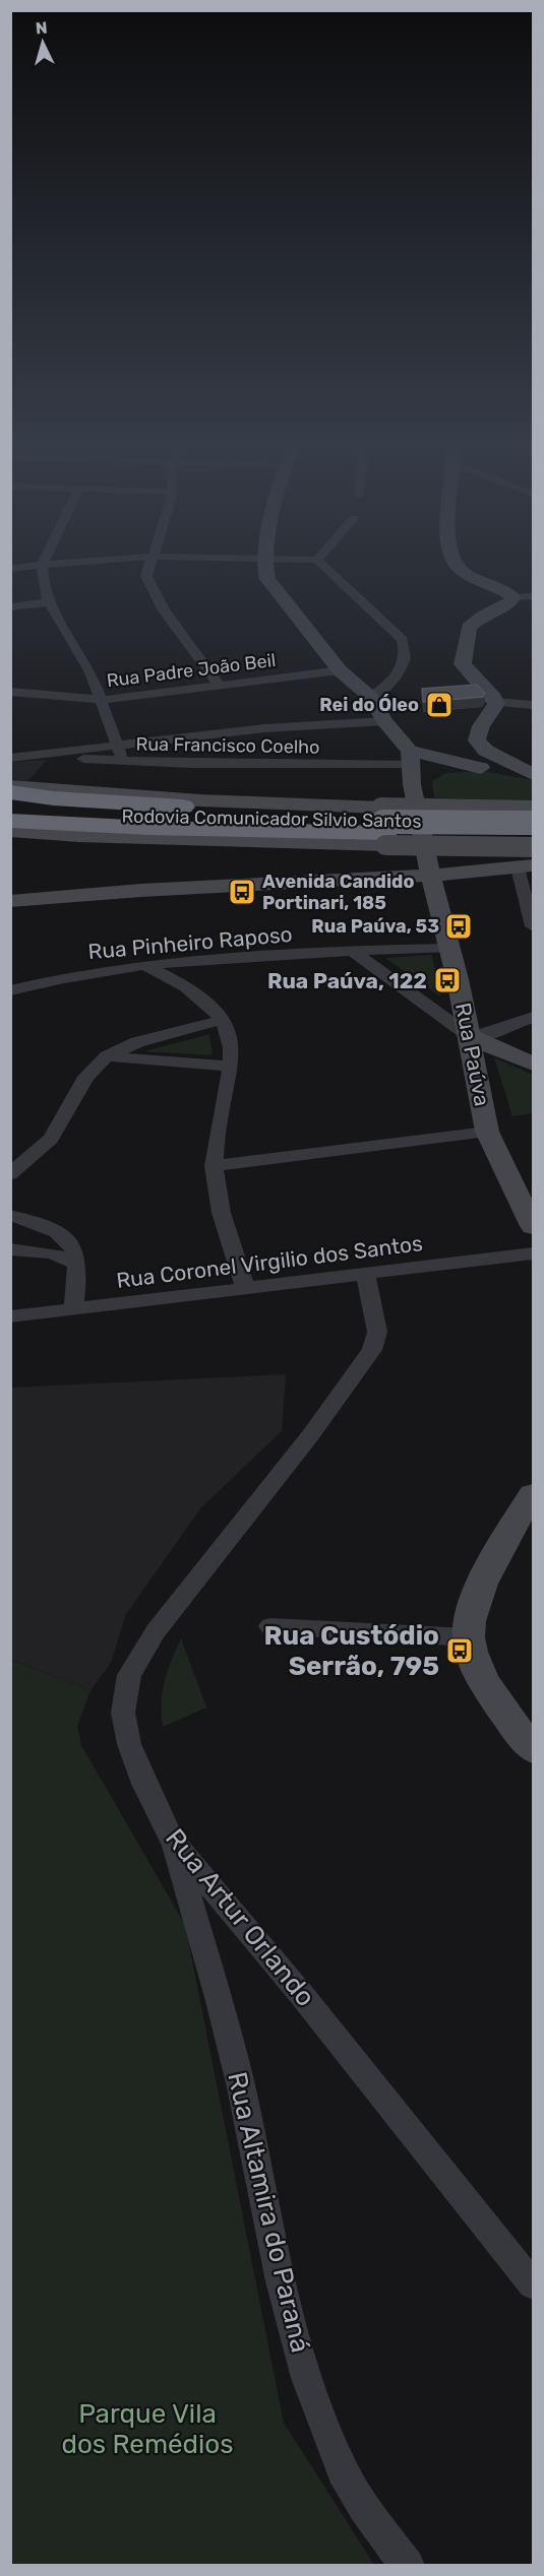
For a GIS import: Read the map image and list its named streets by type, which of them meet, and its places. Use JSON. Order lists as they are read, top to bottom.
{
  "streets": {
    "highway": ["Rodovia Comunicador Silvio Santos"],
    "main road": ["Rua Paúva"],
    "street": [
      "Rua Padre João Beil",
      "Rua Francisco Coelho",
      "Rua Pinheiro Raposo",
      "Rua Coronel Virgilio dos Santos",
      "Rua Artur Orlando",
      "Rua Altamira do Paraná"
    ]
  },
  "crossings": [
    ["Rua Francisco Coelho", "Rua Paúva"],
    ["Rua Pinheiro Raposo", "Rua Paúva"],
    ["Rua Coronel Virgilio dos Santos", "Rua Artur Orlando"],
    ["Rua Artur Orlando", "Rua Altamira do Paraná"]
  ],
  "parks": ["Parque Vila dos Remédios"],
  "places": {
    "shop": ["Rei do Óleo"],
    "bus stop": [
      "Avenida Candido Portinari, 185",
      "Rua Paúva, 53",
      "Rua Paúva, 122",
      "Rua Custódio Serrão, 795"
    ]
  },
  "north": "top"
}
